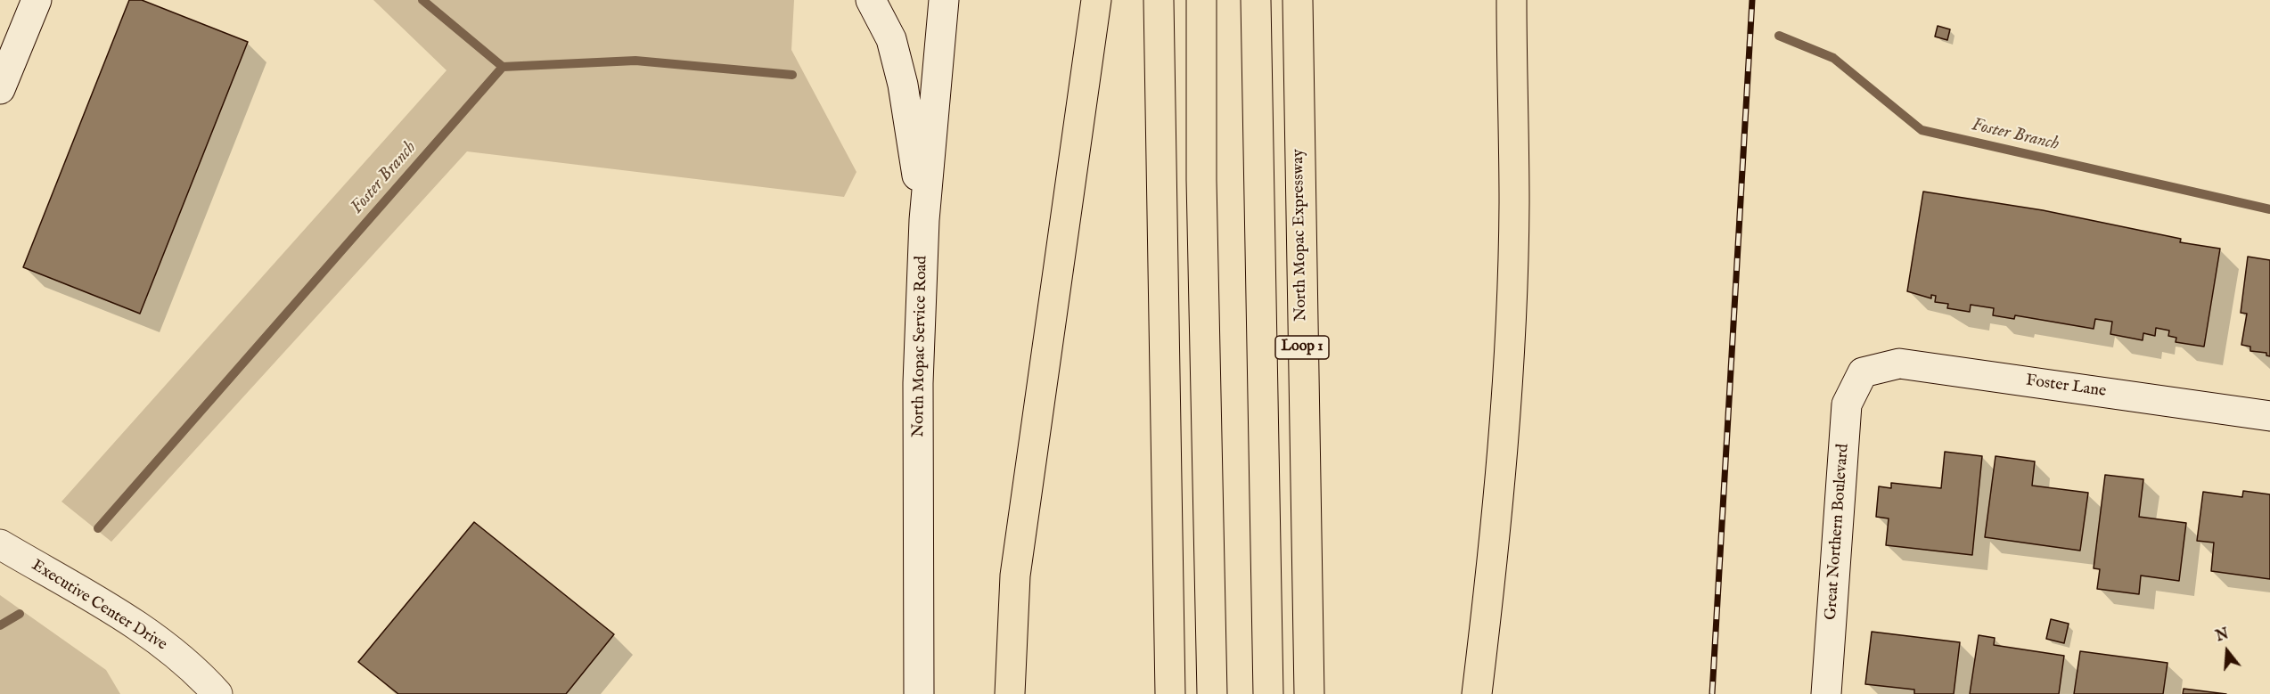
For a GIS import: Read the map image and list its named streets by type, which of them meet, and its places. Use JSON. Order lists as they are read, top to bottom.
{
  "streets": {
    "highway": ["North Mopac Expressway", "Loop 1"],
    "street": [
      "North Mopac Service Road",
      "Foster Lane",
      "Great Northern Boulevard",
      "Executive Center Drive"
    ]
  },
  "crossings": [
    ["Foster Lane", "Great Northern Boulevard"]
  ],
  "water": ["Foster Branch"],
  "north": "top"
}
